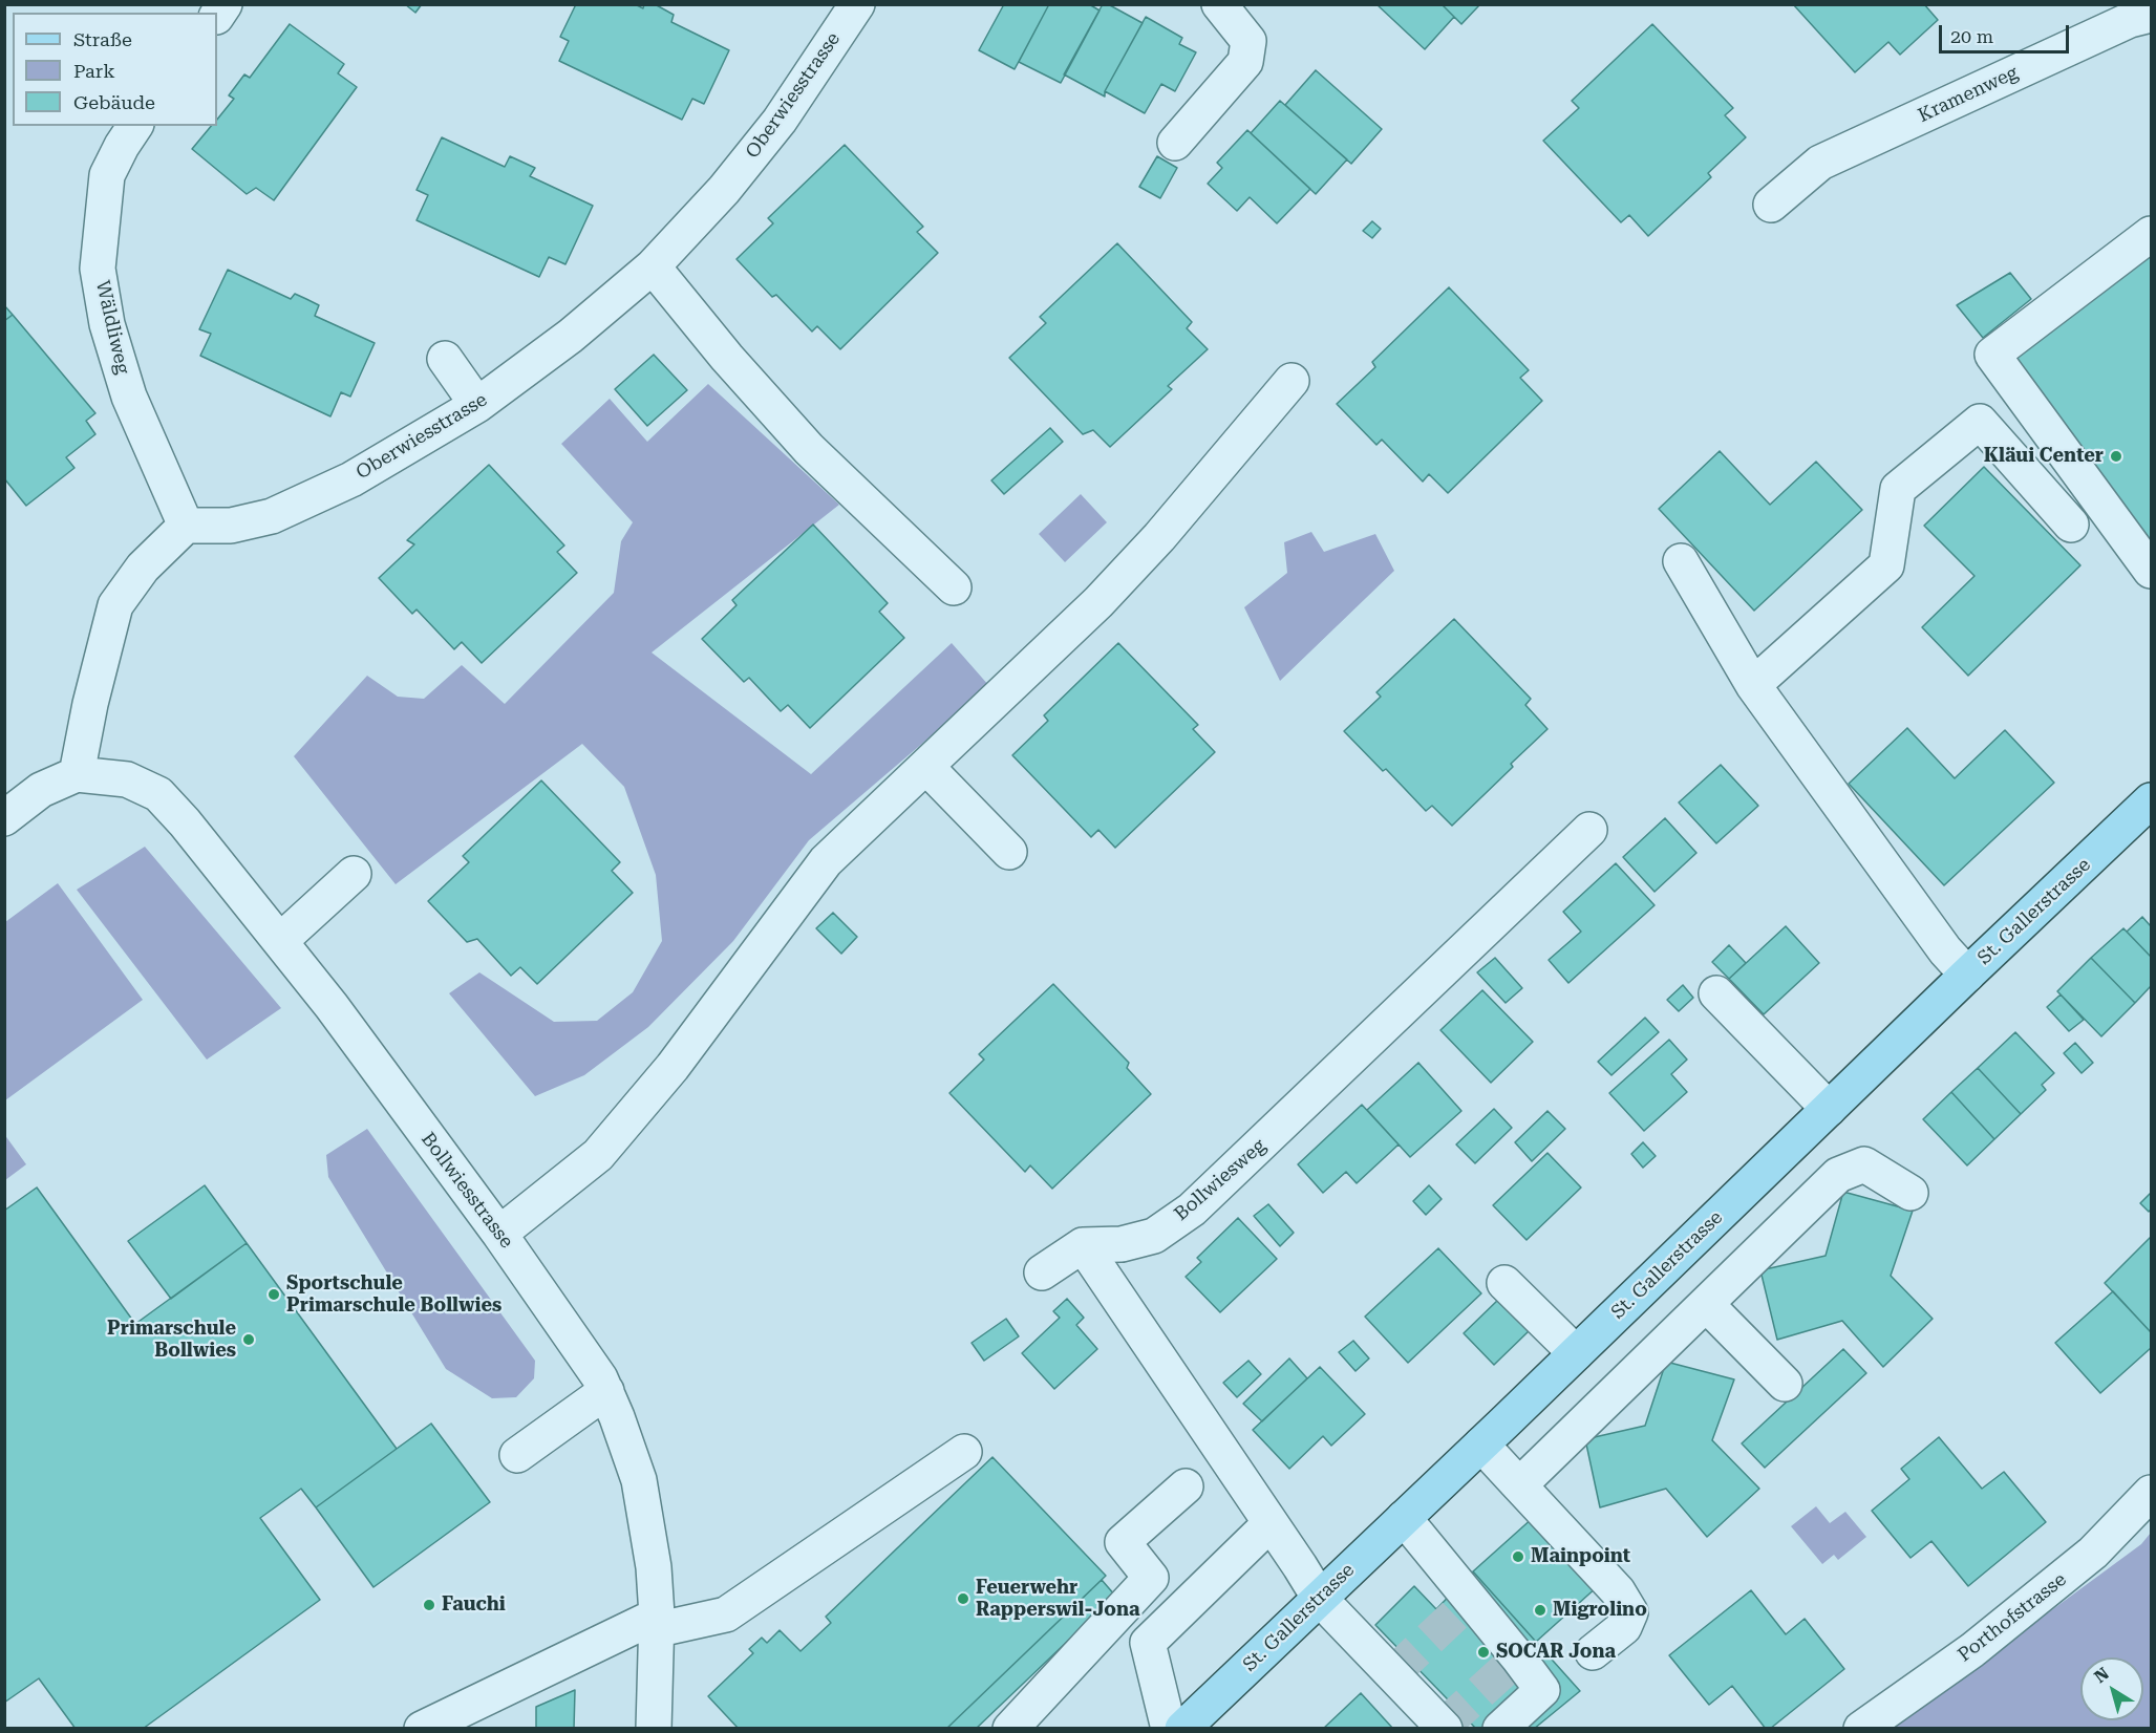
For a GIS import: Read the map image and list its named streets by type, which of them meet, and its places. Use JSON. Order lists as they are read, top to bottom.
{
  "streets": {
    "main road": ["St. Gallerstrasse"],
    "street": [
      "Kramenweg",
      "Oberwiesstrasse",
      "Wäldliweg",
      "Bollwiesweg",
      "Bollwiesstrasse",
      "Porthofstrasse"
    ]
  },
  "crossings": [
    ["Oberwiesstrasse", "Wäldliweg"]
  ],
  "places": [
    "Kläui Center",
    "Sportschule Primarschule Bollwies",
    "Primarschule Bollwies",
    "Mainpoint",
    "Feuerwehr Rapperswil-Jona",
    "Fauchi",
    "Migrolino",
    "SOCAR Jona"
  ],
  "legend": ["Straße", "Park", "Gebäude"],
  "scale_bar": "20 m",
  "north": "top left"
}
